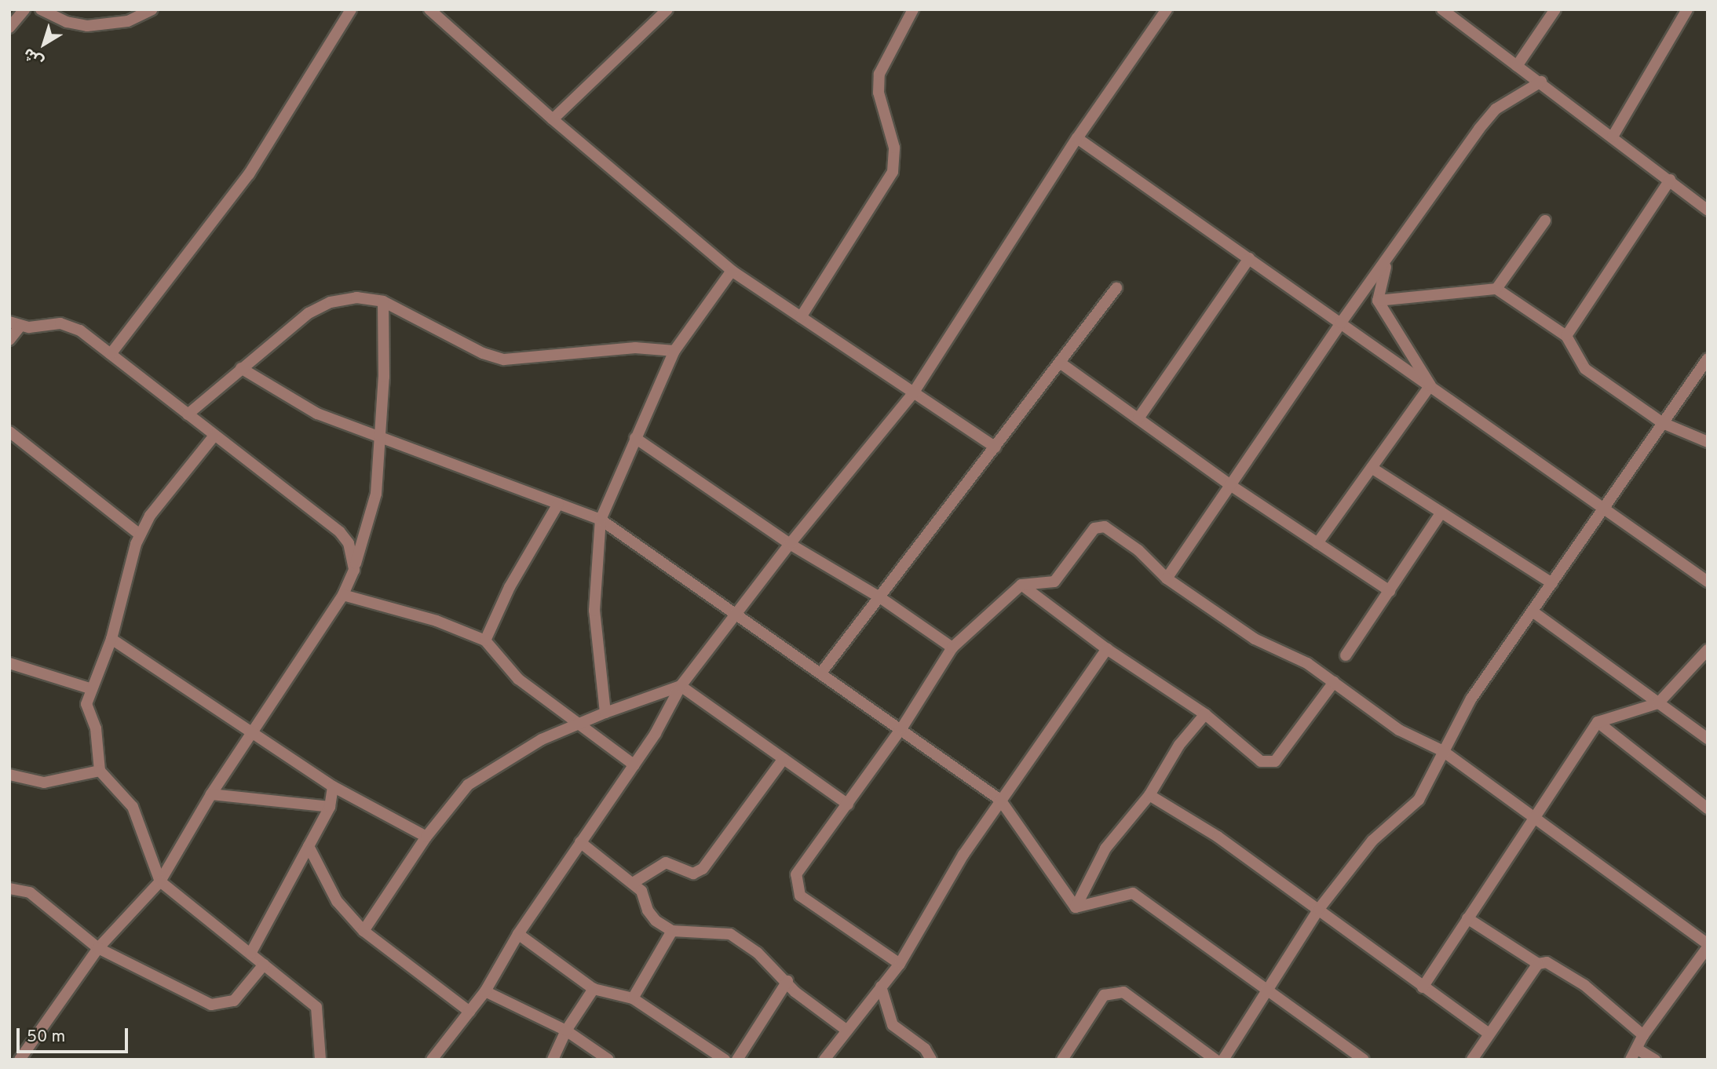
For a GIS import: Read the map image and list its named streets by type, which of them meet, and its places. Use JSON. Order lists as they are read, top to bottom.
{
  "scale_bar": "50 m",
  "north": "bottom left"
}
